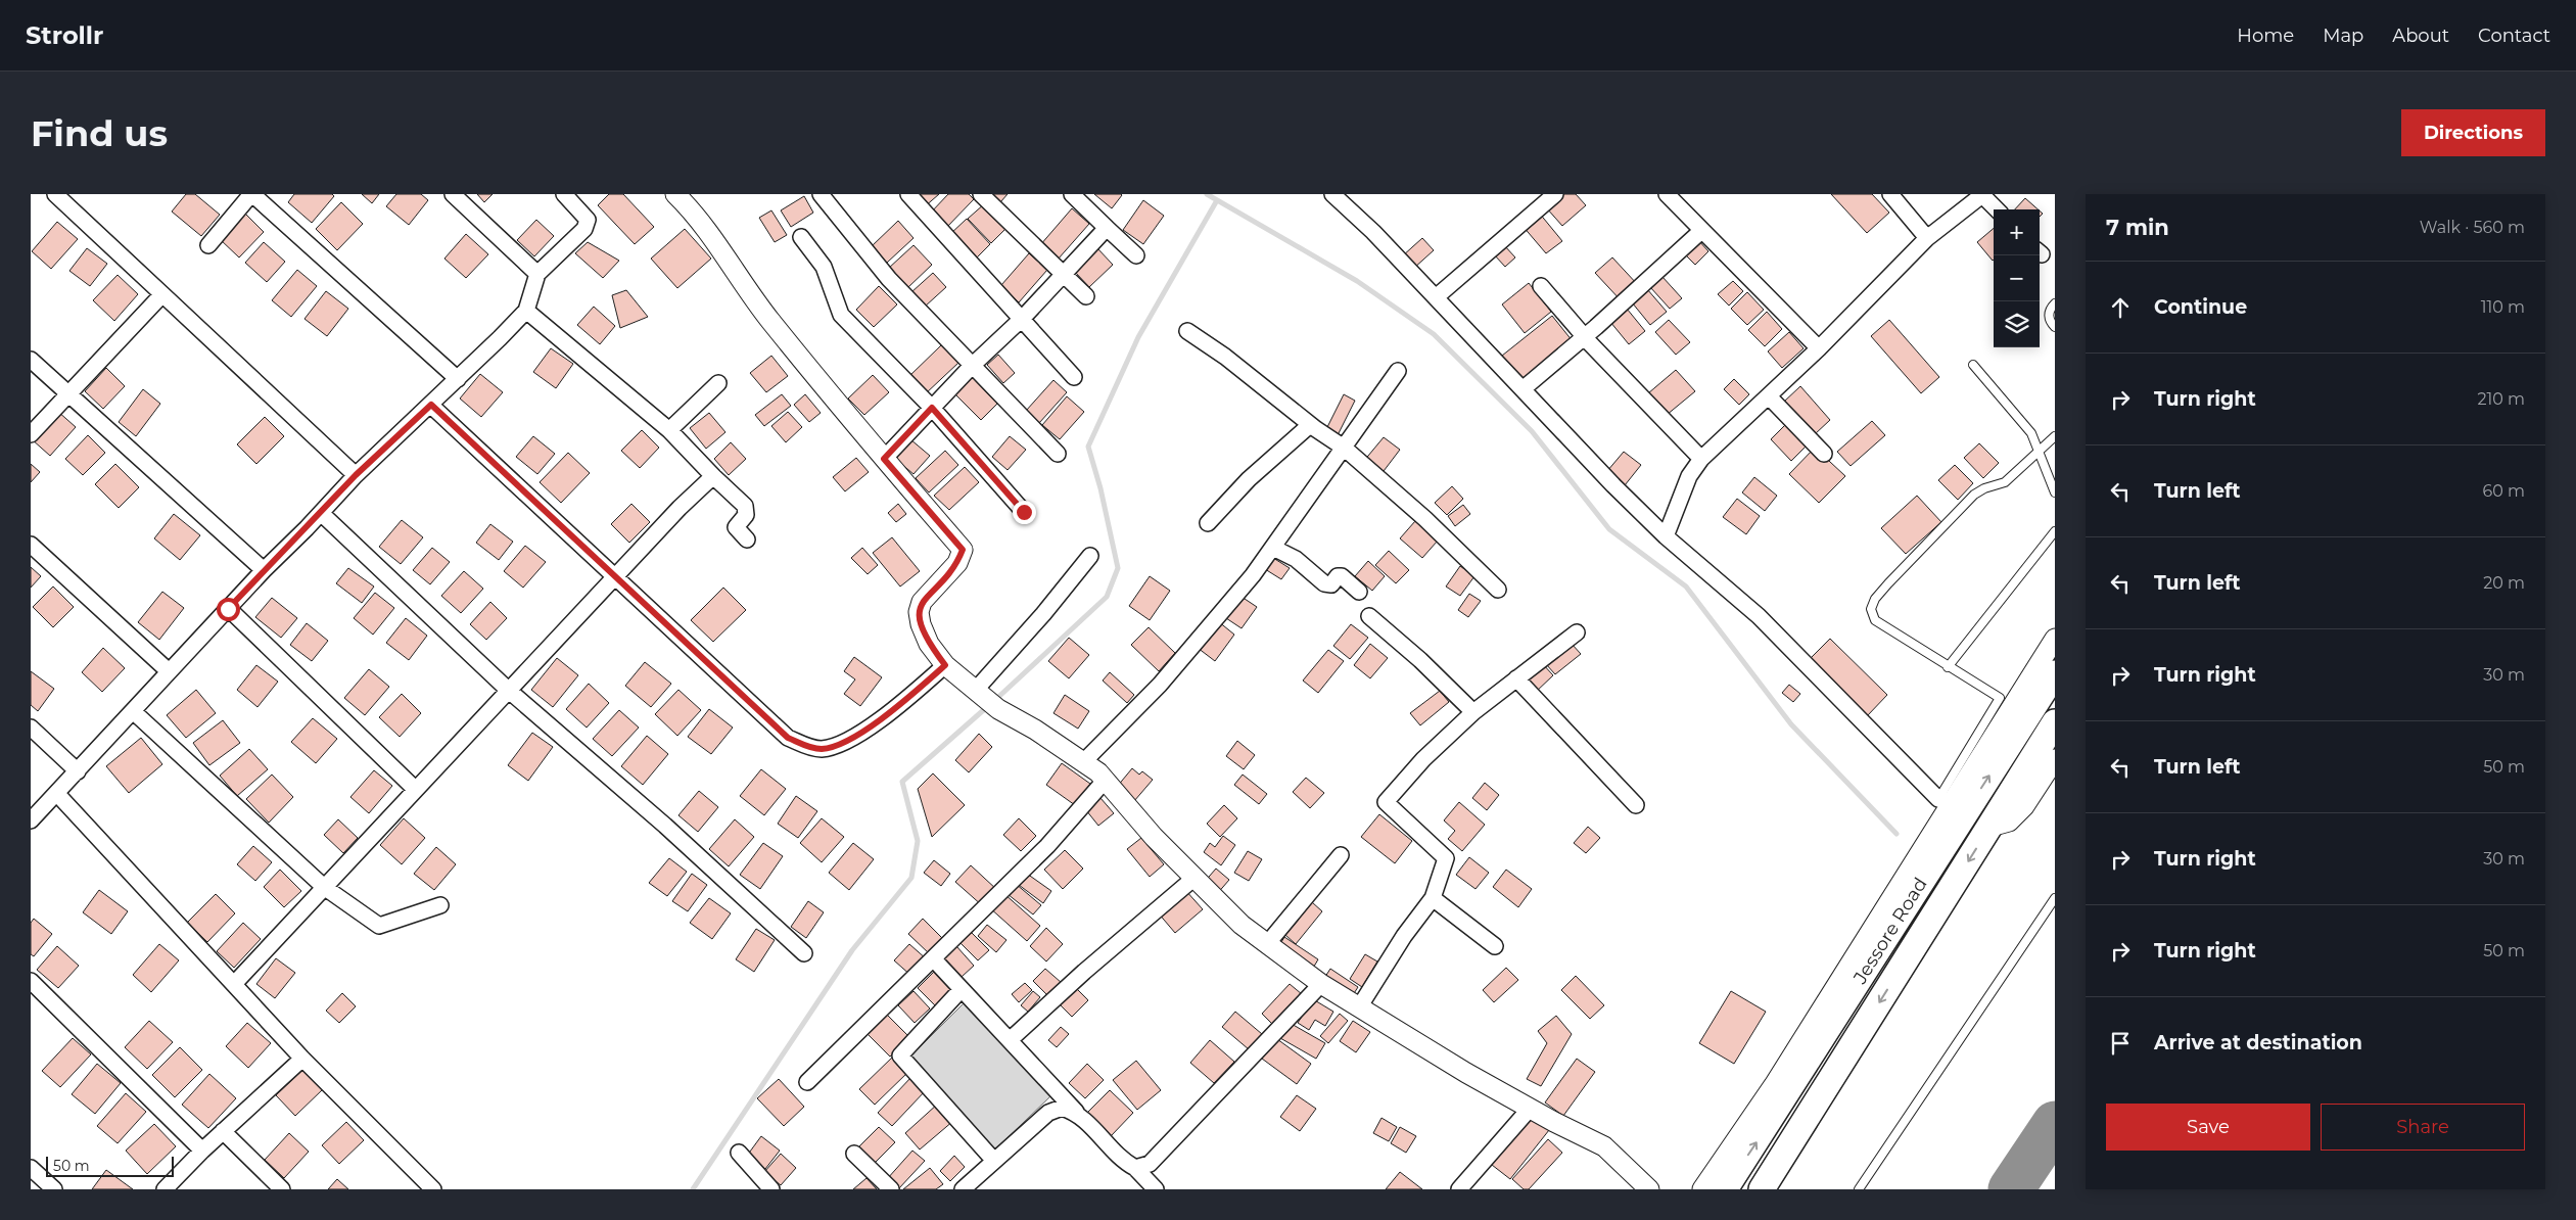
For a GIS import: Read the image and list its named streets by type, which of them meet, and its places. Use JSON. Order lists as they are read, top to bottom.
{
  "streets": {
    "highway": ["Jessore Road"]
  },
  "scale_bar": "50 m",
  "page": {
    "header": "Strollr",
    "nav": [
      "Home",
      "Map",
      "About",
      "Contact"
    ],
    "buttons": [
      "Directions",
      ["Save", "Share"]
    ],
    "title": "Find us",
    "heading": ["7 min", "Walk · 560 m"],
    "map_buttons": ["+", "−"],
    "list": [
      ["Continue", "110 m"],
      ["Turn right", "210 m"],
      ["Turn left", "60 m"],
      ["Turn left", "20 m"],
      ["Turn right", "30 m"],
      ["Turn left", "50 m"],
      ["Turn right", "30 m"],
      ["Turn right", "50 m"],
      "Arrive at destination"
    ],
    "scale": "50 m"
  }
}
